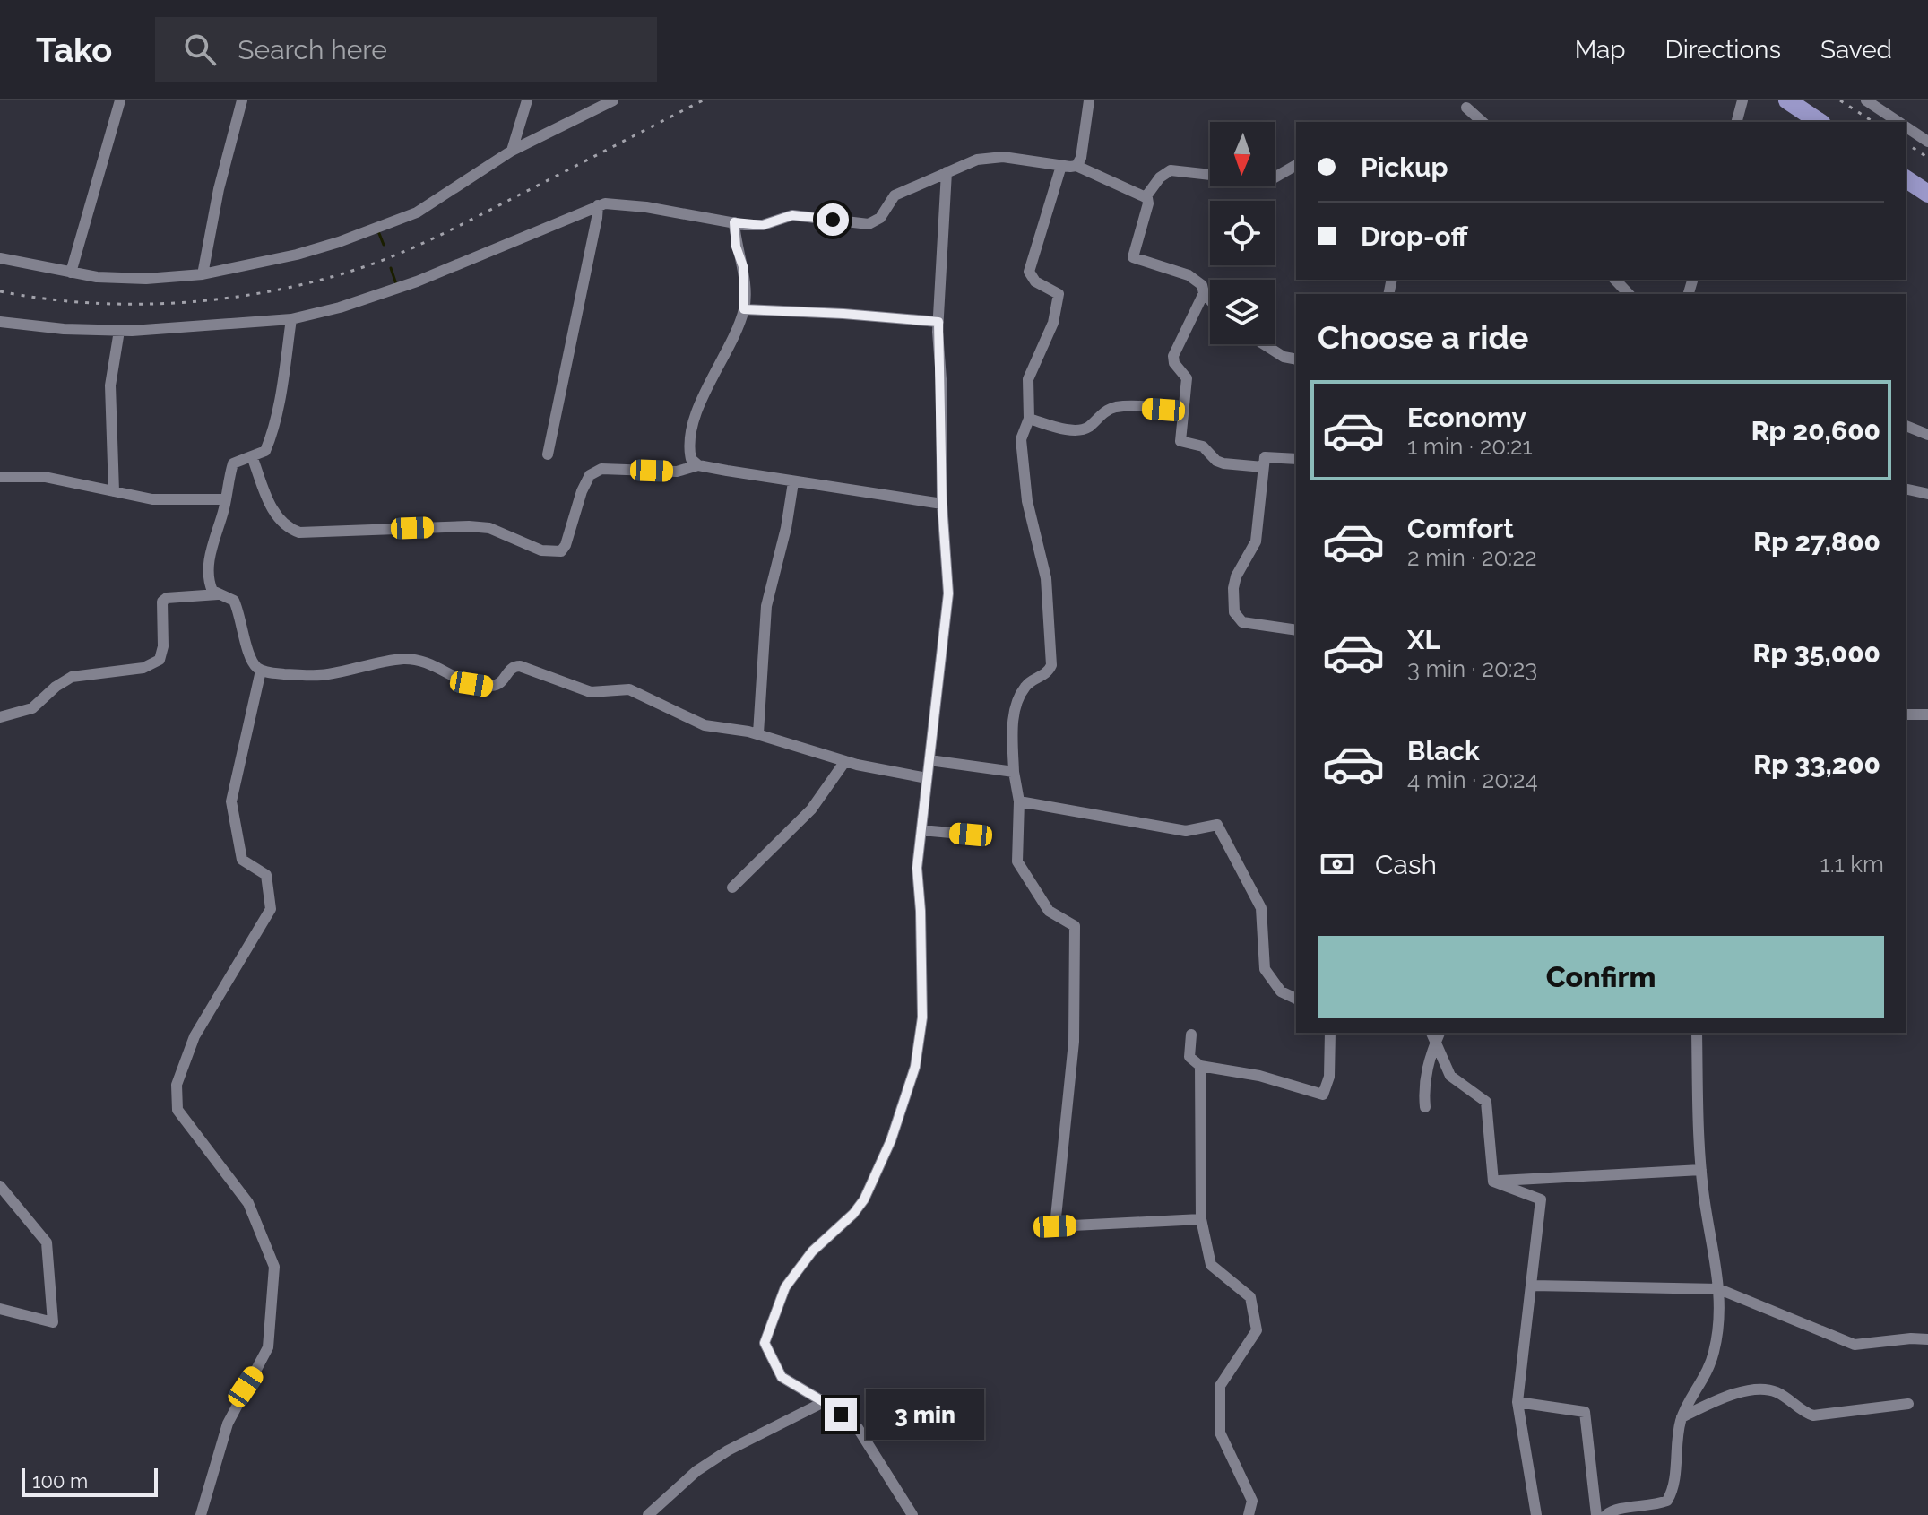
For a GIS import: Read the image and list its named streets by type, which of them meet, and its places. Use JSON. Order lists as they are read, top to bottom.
{
  "scale_bar": "100 m",
  "north": "bottom",
  "page": {
    "header": "Tako",
    "search": "Search here",
    "nav": ["Map", "Directions", "Saved"],
    "banner": ["Pickup", "Drop-off"],
    "heading": "Choose a ride",
    "list": [
      {
        "name": "Economy",
        "note": "1 min · 20:21",
        "value": "Rp 20,600"
      },
      {
        "name": "Comfort",
        "note": "2 min · 20:22",
        "value": "Rp 27,800"
      },
      {
        "name": "XL",
        "note": "3 min · 20:23",
        "value": "Rp 35,000"
      },
      {
        "name": "Black",
        "note": "4 min · 20:24",
        "value": "Rp 33,200"
      }
    ],
    "pay": ["Cash", "1.1 km"],
    "buttons": "Confirm",
    "bubble": "3 min",
    "scale": "100 m"
  }
}
